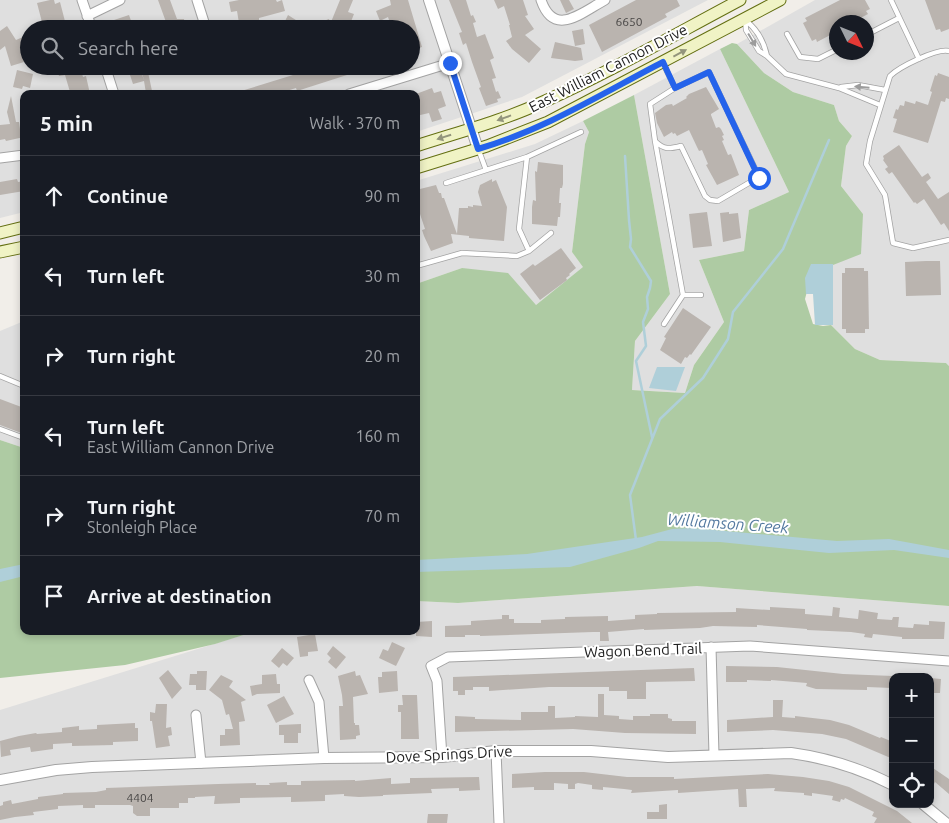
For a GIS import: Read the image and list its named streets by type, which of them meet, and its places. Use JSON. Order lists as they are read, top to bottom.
{
  "streets": {
    "main road": ["East William Cannon Drive"],
    "street": ["Wagon Bend Trail", "Dove Springs Drive"]
  },
  "crossings": [
    ["Wagon Bend Trail", "Dove Springs Drive"]
  ],
  "water": ["Williamson Creek"],
  "house_numbers": ["6650", "4404"],
  "north": "bottom right",
  "page": {
    "search": "Search here",
    "heading": ["5 min", "Walk · 370 m"],
    "list": [
      ["Continue", "90 m"],
      ["Turn left", "30 m"],
      ["Turn right", "20 m"],
      ["Turn left", "East William Cannon Drive", "160 m"],
      ["Turn right", "Stonleigh Place", "70 m"],
      "Arrive at destination"
    ],
    "map_buttons": ["+", "−"]
  }
}
